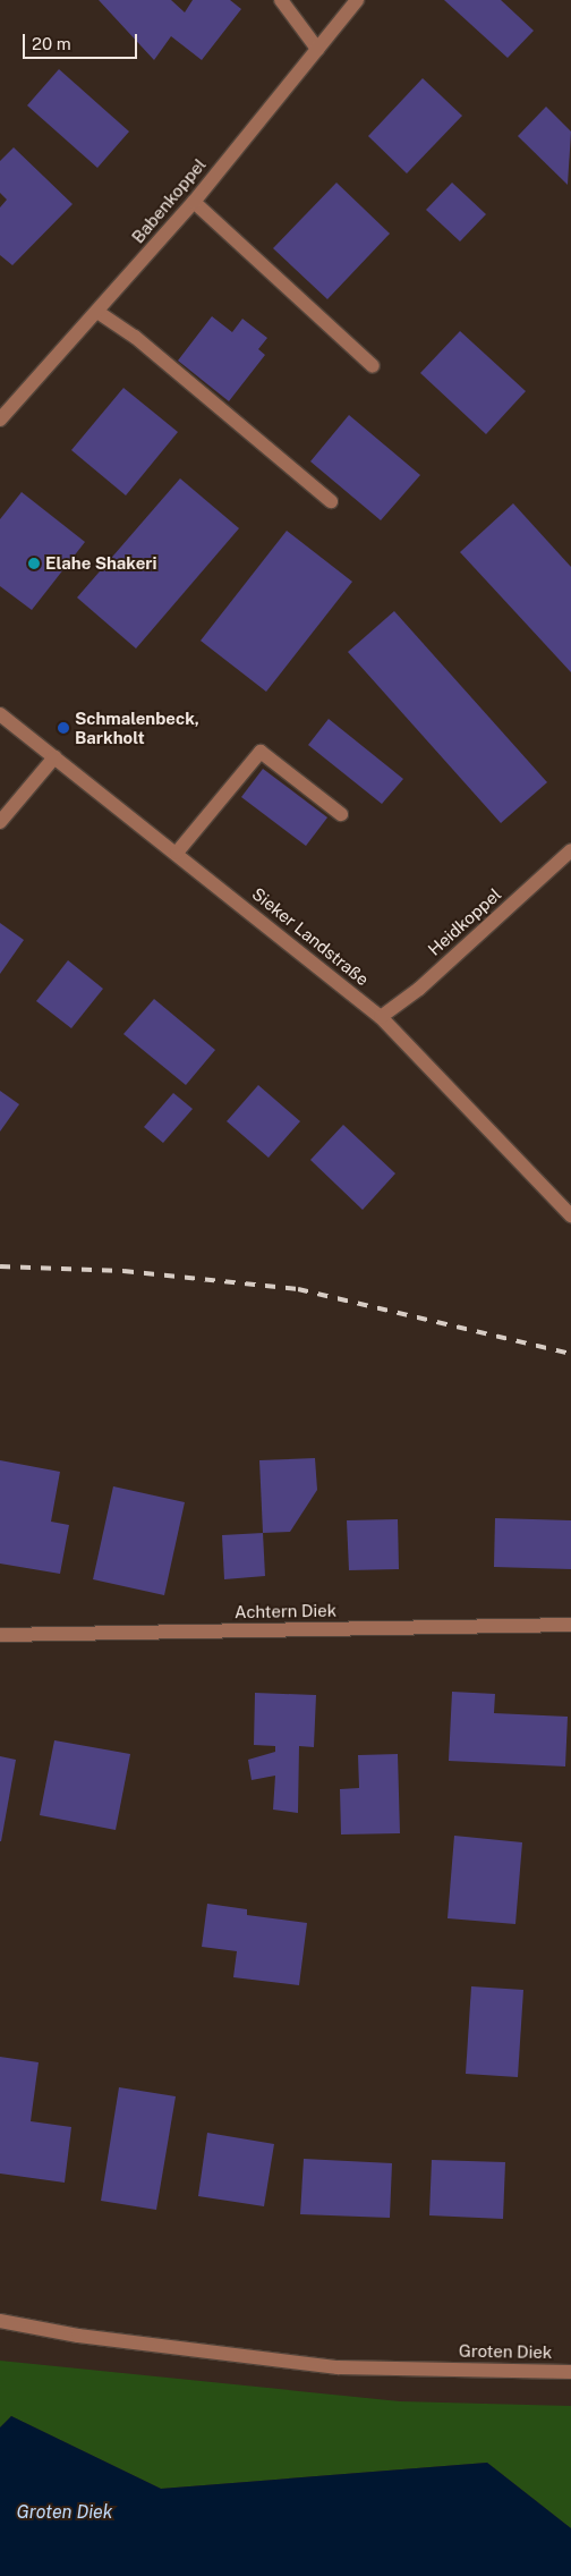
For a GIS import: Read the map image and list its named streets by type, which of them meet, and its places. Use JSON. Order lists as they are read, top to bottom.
{
  "streets": {
    "street": [
      "Babenkoppel",
      "Heidkoppel",
      "Sieker Landstraße",
      "Achtern Diek",
      "Groten Diek"
    ]
  },
  "crossings": [
    ["Heidkoppel", "Sieker Landstraße"]
  ],
  "water": ["Groten Diek"],
  "places": ["Elahe Shakeri", "Schmalenbeck, Barkholt"],
  "scale_bar": "20 m"
}
